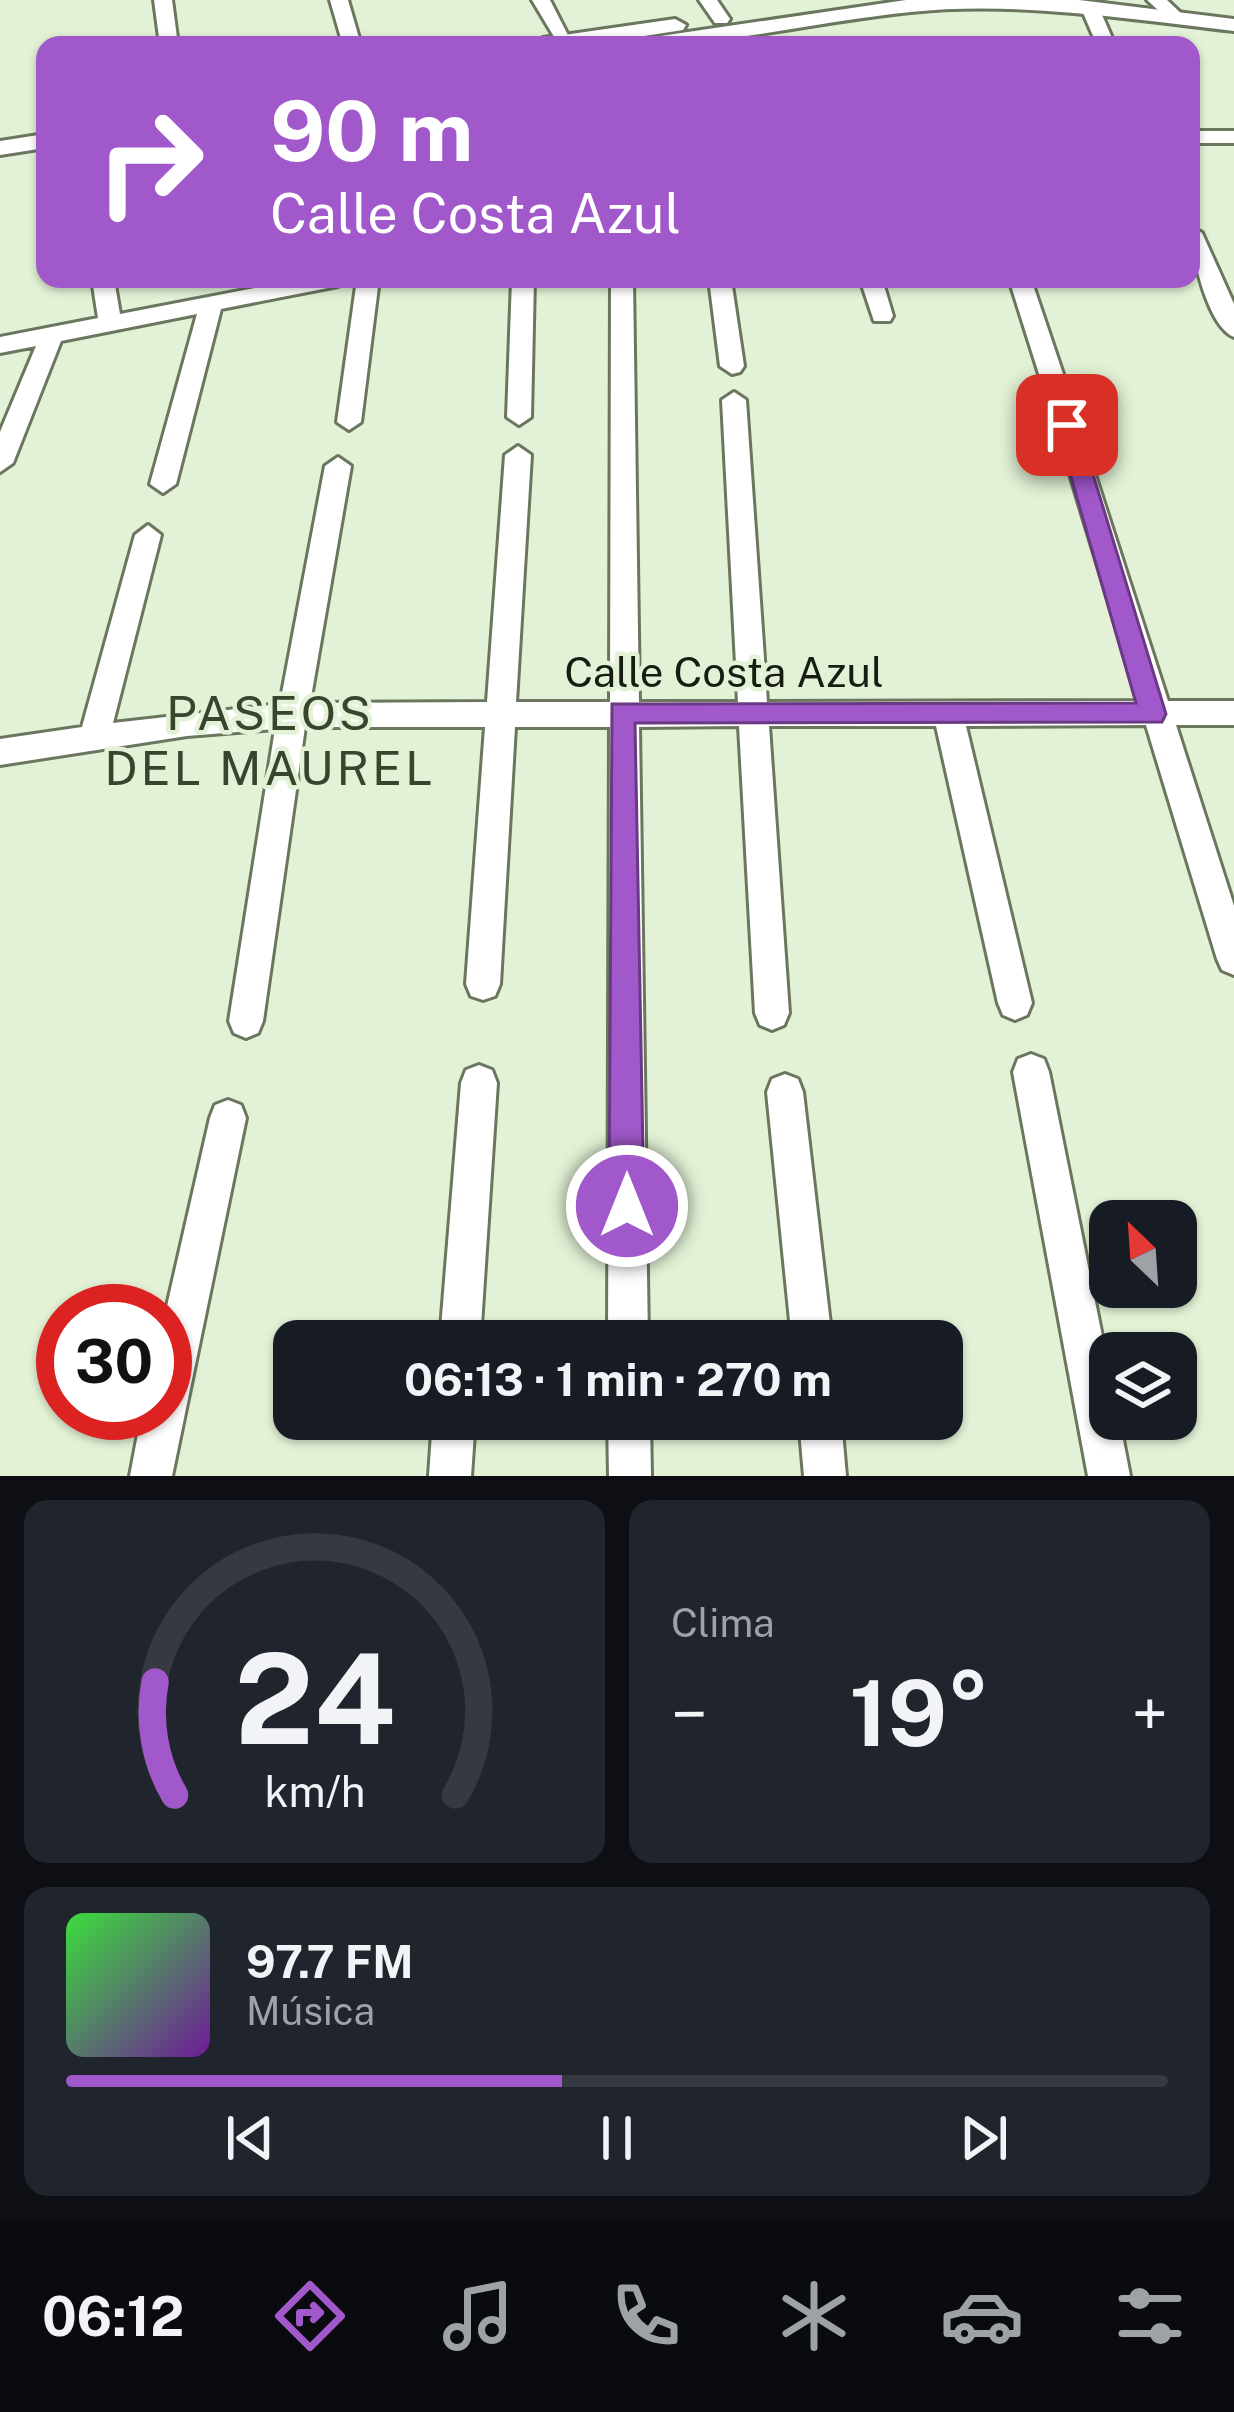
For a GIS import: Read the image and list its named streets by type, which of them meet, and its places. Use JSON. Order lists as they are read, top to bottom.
{
  "streets": {
    "street": ["Calle Costa Azul"]
  },
  "districts": ["PASEOS DEL MAUREL"],
  "north": "top left",
  "page": {
    "turn": ["90 m", "Calle Costa Azul"],
    "limit": "30",
    "trip": "06:13 · 1 min · 270 m",
    "tile": "Clima",
    "heat": ["−", "19°", "+"],
    "song": ["97.7 FM", "Música"],
    "tabs": "06:12",
    "gauge": ["24", "km/h"]
  }
}
